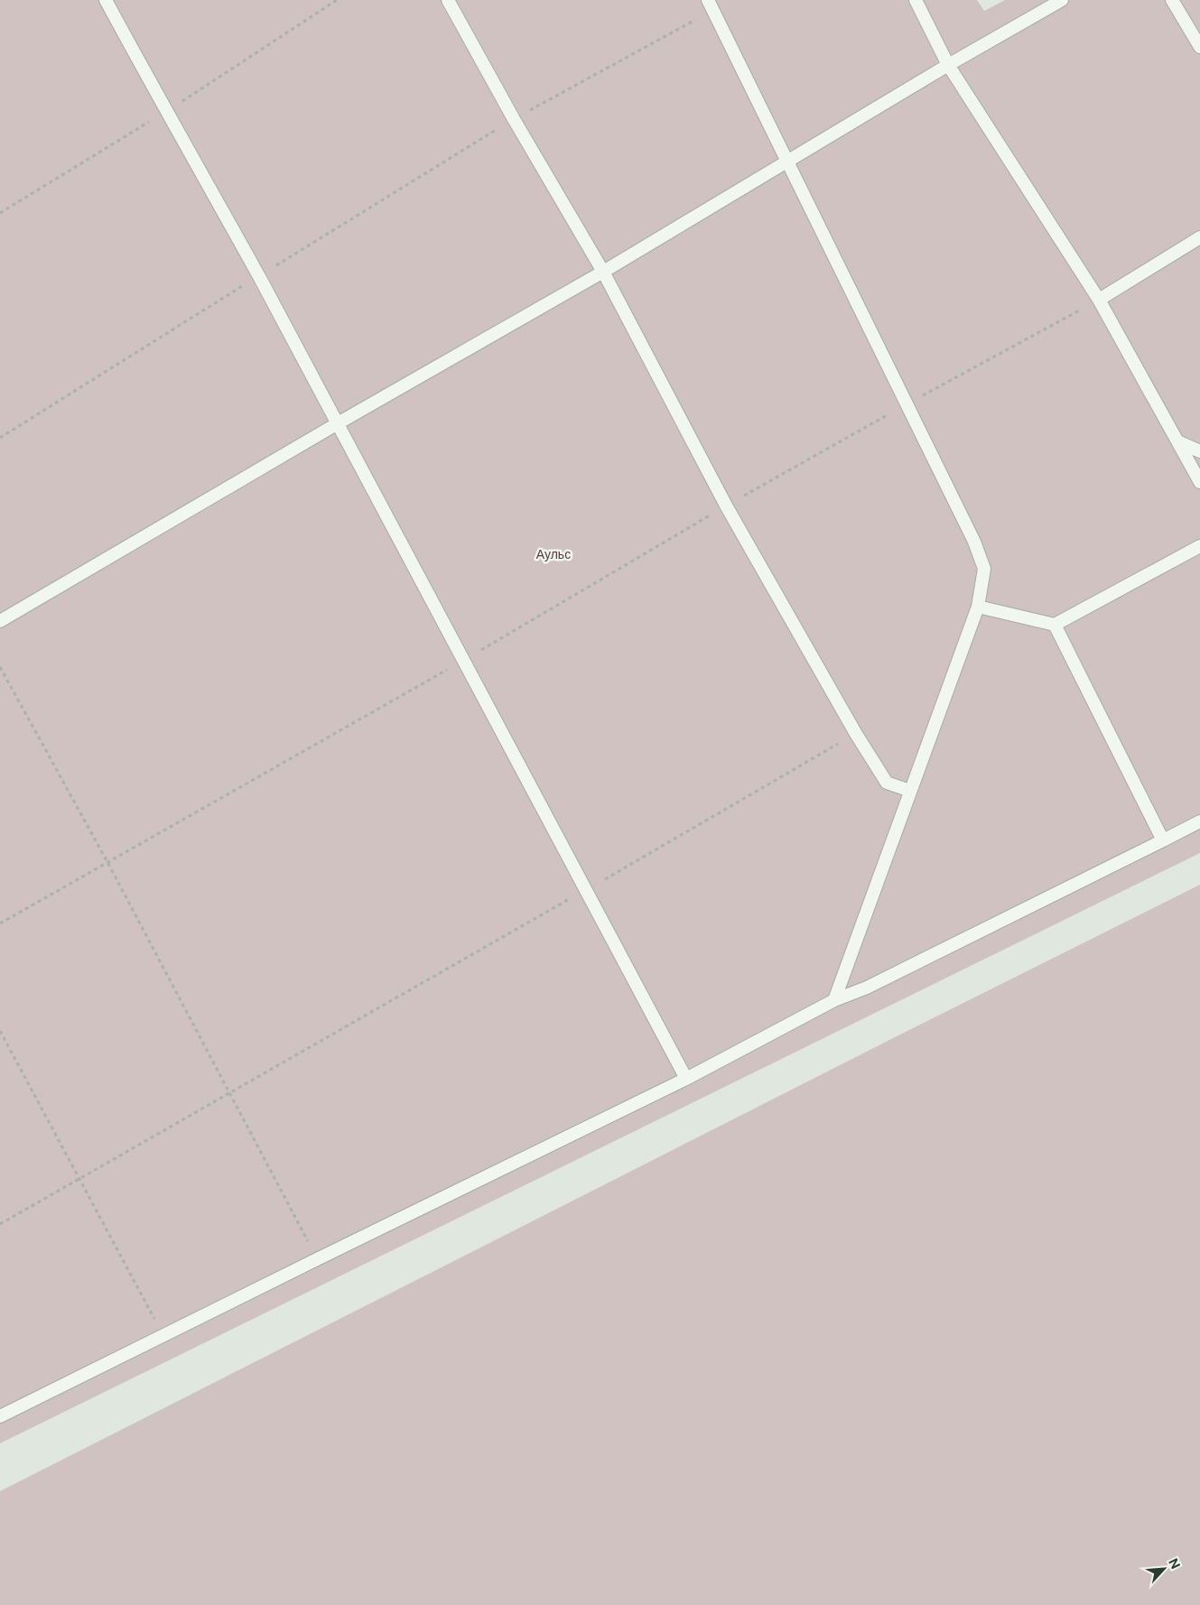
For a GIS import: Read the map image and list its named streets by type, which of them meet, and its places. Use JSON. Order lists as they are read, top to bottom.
{
  "parks": ["Аульс"],
  "north": "top right"
}
